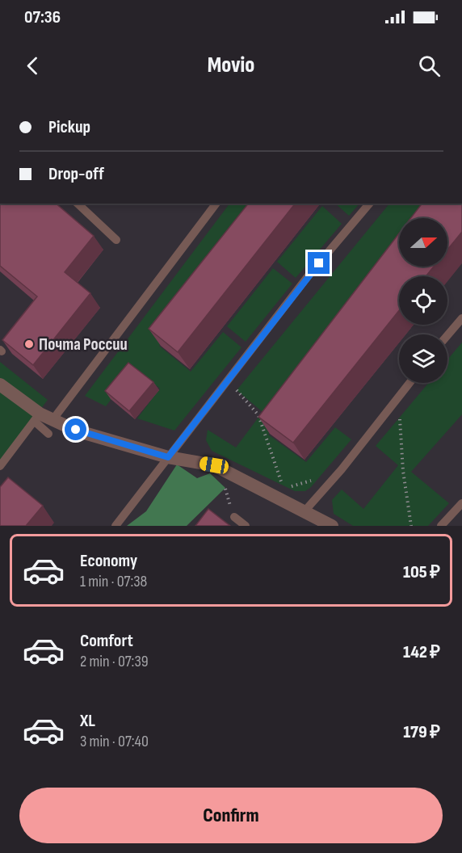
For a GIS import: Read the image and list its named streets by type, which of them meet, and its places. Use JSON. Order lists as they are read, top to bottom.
{
  "places": ["Почта России"],
  "north": "right",
  "page": {
    "status": "07:36",
    "header": "Movio",
    "banner": ["Pickup", "Drop-off"],
    "list": [
      {
        "name": "Economy",
        "note": "1 min · 07:38",
        "value": "105 ₽"
      },
      {
        "name": "Comfort",
        "note": "2 min · 07:39",
        "value": "142 ₽"
      },
      {
        "name": "XL",
        "note": "3 min · 07:40",
        "value": "179 ₽"
      }
    ],
    "buttons": "Confirm"
  }
}
